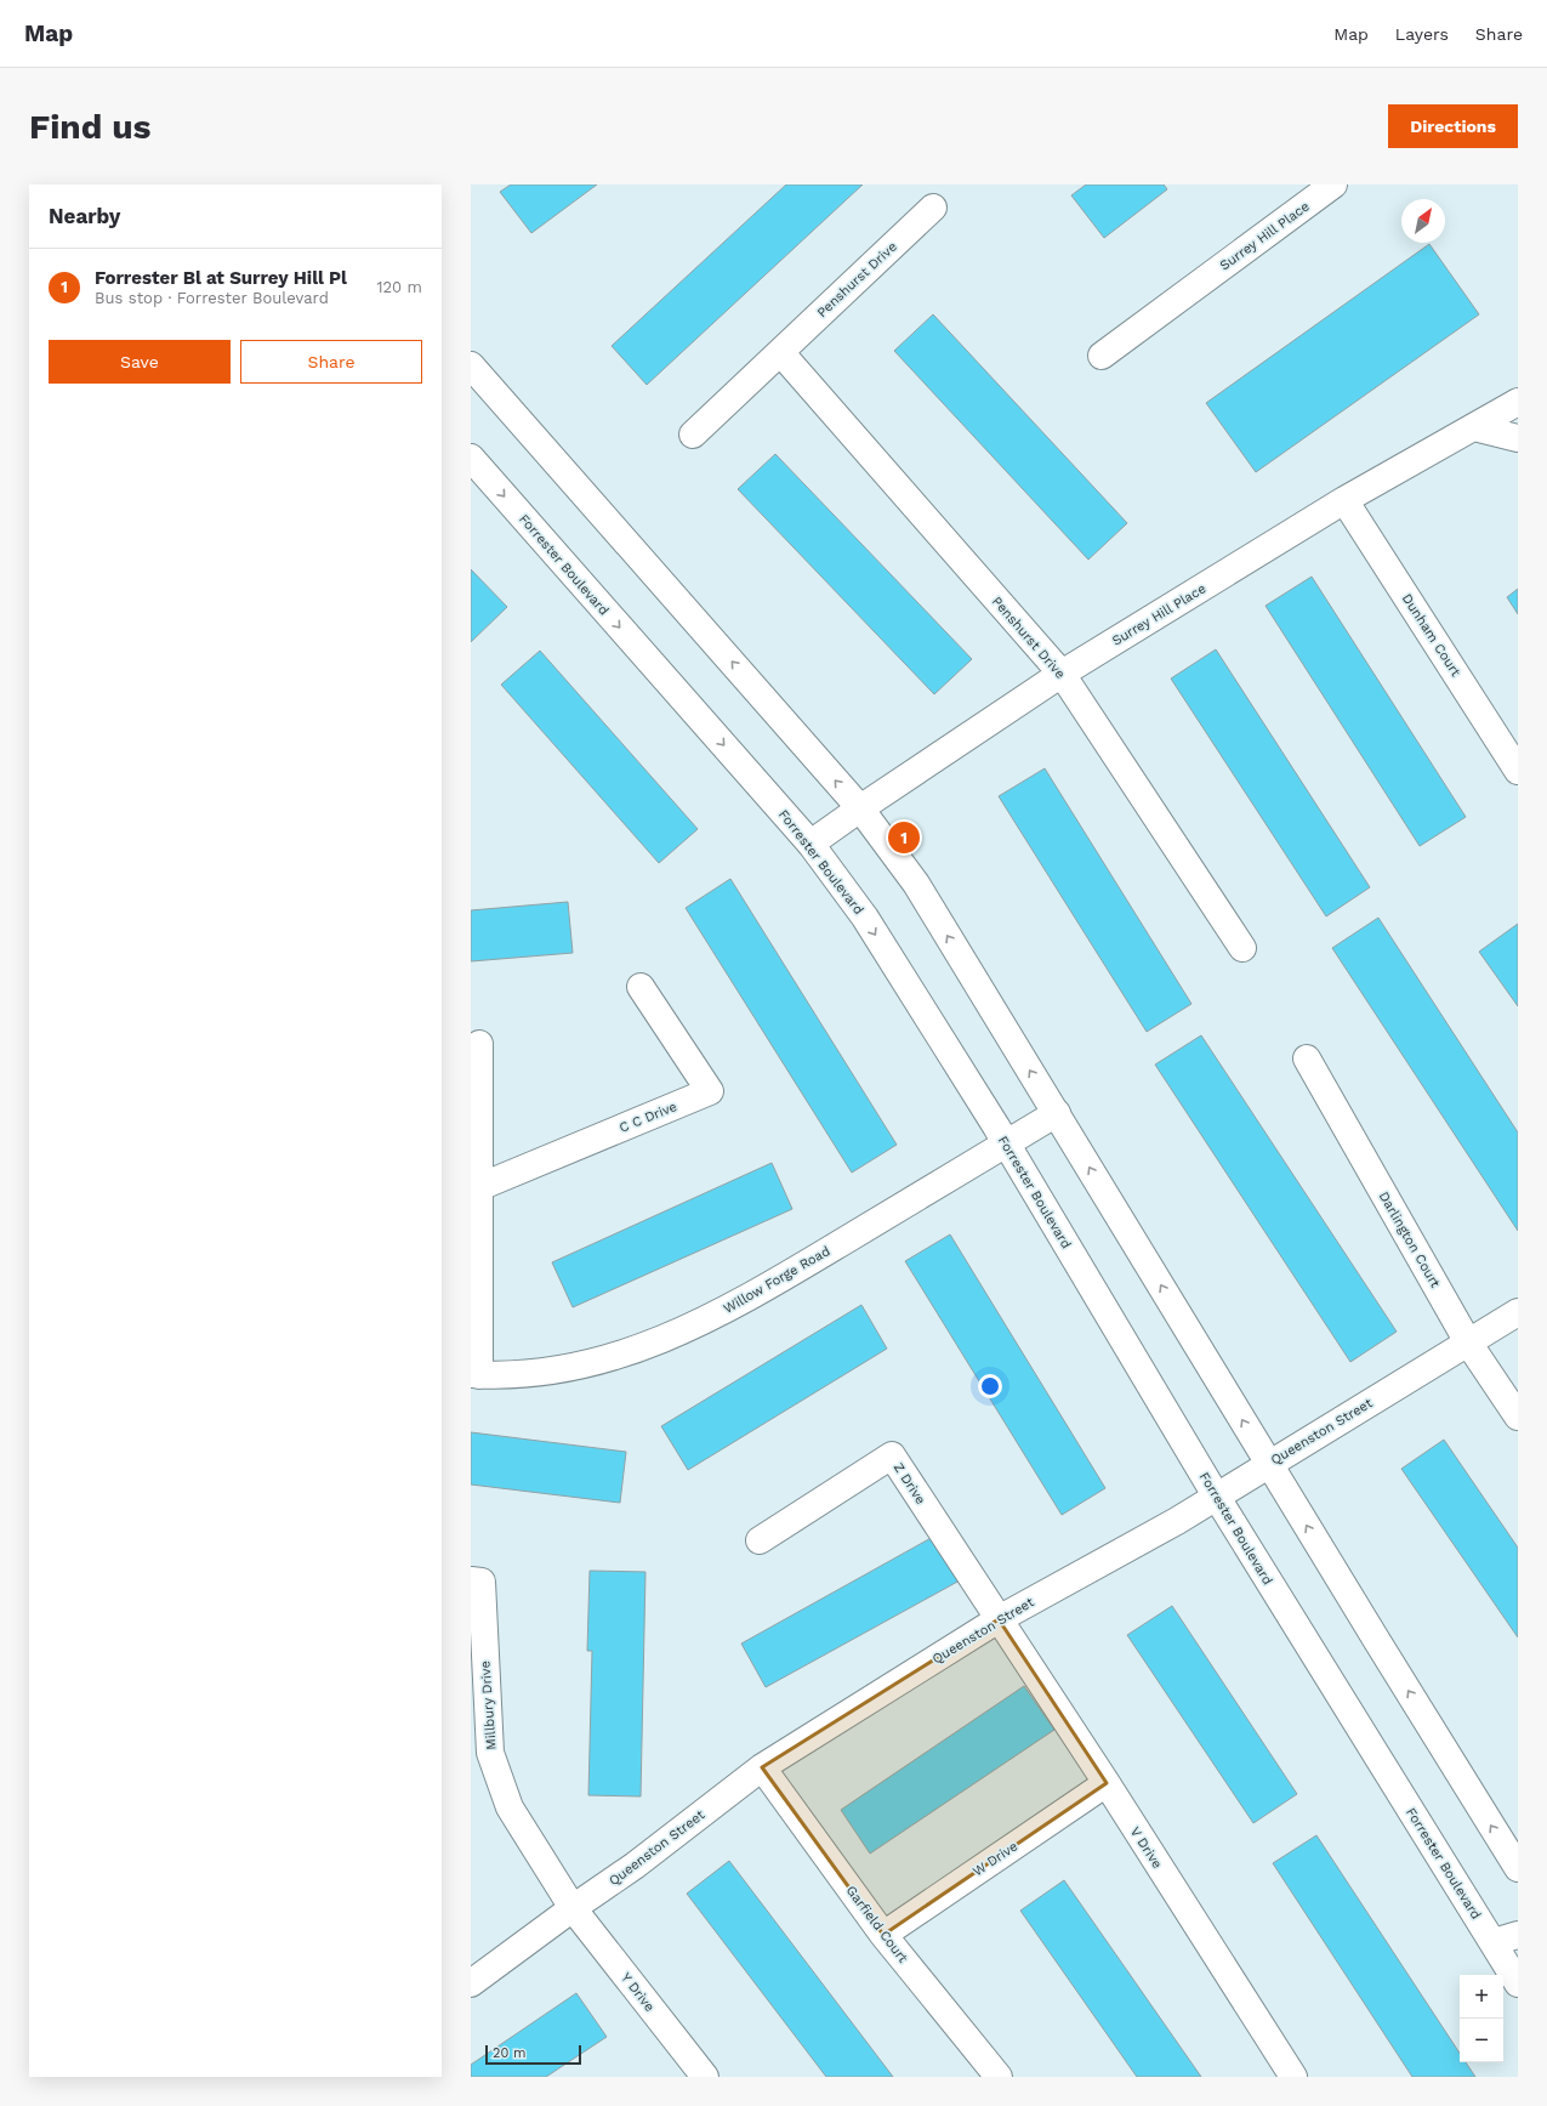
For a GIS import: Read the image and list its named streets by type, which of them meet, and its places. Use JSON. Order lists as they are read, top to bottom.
{
  "streets": {
    "street": [
      "Surrey Hill Place",
      "Penshurst Drive",
      "Forrester Boulevard",
      "Dunham Court",
      "C C Drive",
      "Darlington Court",
      "Willow Forge Road",
      "Queenston Street",
      "Z Drive",
      "Millbury Drive",
      "V Drive",
      "W Drive",
      "Garfield Court",
      "Y Drive"
    ]
  },
  "crossings": [
    ["Surrey Hill Place", "Penshurst Drive"],
    ["Surrey Hill Place", "Forrester Boulevard"],
    ["Surrey Hill Place", "Dunham Court"],
    ["Forrester Boulevard", "Willow Forge Road"],
    ["Forrester Boulevard", "Queenston Street"],
    ["Darlington Court", "Queenston Street"],
    ["Queenston Street", "Z Drive"],
    ["Queenston Street", "Millbury Drive"],
    ["Queenston Street", "V Drive"],
    ["Queenston Street", "Garfield Court"],
    ["Queenston Street", "Y Drive"],
    ["Z Drive", "V Drive"],
    ["Millbury Drive", "Y Drive"],
    ["V Drive", "W Drive"],
    ["W Drive", "Garfield Court"]
  ],
  "scale_bar": "20 m",
  "north": "top right",
  "page": {
    "header": "Map",
    "nav": ["Map", "Layers", "Share"],
    "buttons": [
      "Directions",
      ["Save", "Share"]
    ],
    "title": "Find us",
    "heading": "Nearby",
    "list": [
      {
        "mark": "1",
        "name": "Forrester Bl at Surrey Hill Pl",
        "note": "Bus stop · Forrester Boulevard",
        "value": "120 m"
      }
    ],
    "pins": "1",
    "map_buttons": ["+", "−"],
    "scale": "20 m"
  }
}
